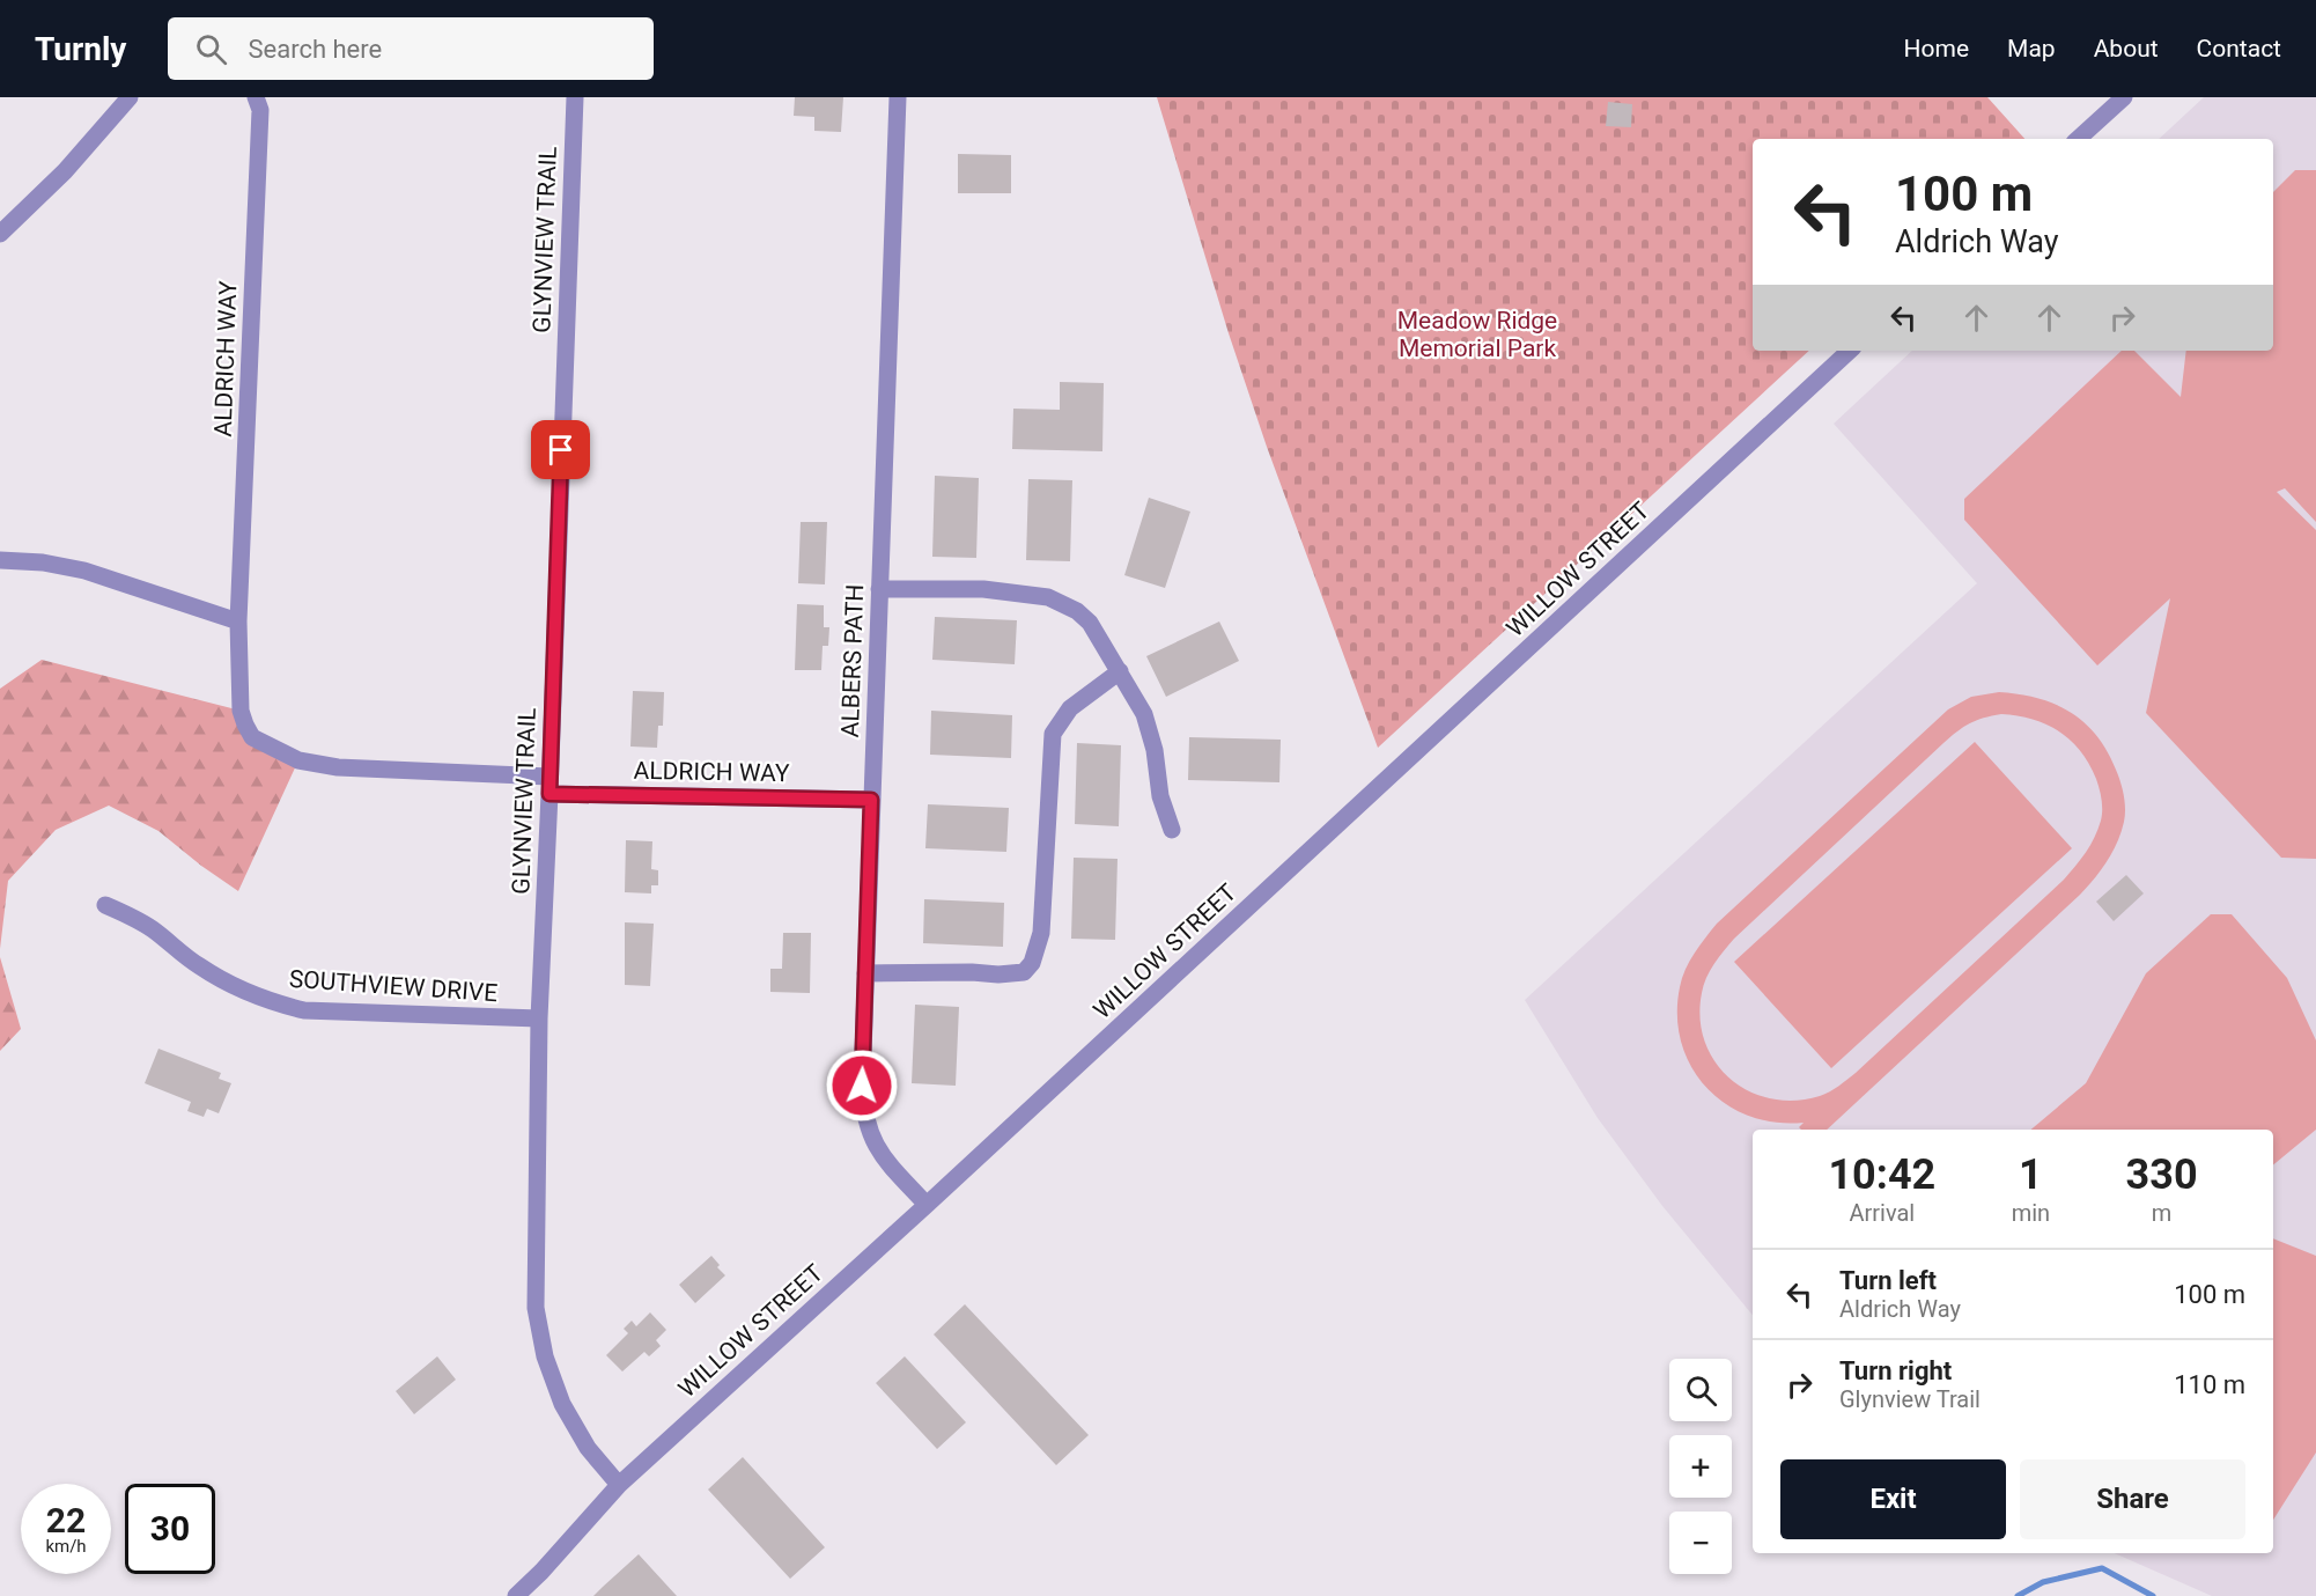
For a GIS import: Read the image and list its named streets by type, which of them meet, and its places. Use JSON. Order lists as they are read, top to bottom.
{
  "streets": {
    "street": [
      "GLYNVIEW TRAIL",
      "ALDRICH WAY",
      "WILLOW STREET",
      "ALBERS PATH",
      "SOUTHVIEW DRIVE"
    ]
  },
  "crossings": [
    ["GLYNVIEW TRAIL", "ALDRICH WAY"],
    ["GLYNVIEW TRAIL", "WILLOW STREET"],
    ["GLYNVIEW TRAIL", "SOUTHVIEW DRIVE"],
    ["ALDRICH WAY", "ALBERS PATH"],
    ["WILLOW STREET", "ALBERS PATH"]
  ],
  "parks": ["Meadow Ridge Memorial Park"],
  "page": {
    "header": "Turnly",
    "search": "Search here",
    "nav": [
      "Home",
      "Map",
      "About",
      "Contact"
    ],
    "turn": ["100 m", "Aldrich Way"],
    "eta": [
      "10:42",
      "Arrival",
      "1",
      "min",
      "330",
      "m"
    ],
    "list": [
      {
        "name": "Turn left",
        "note": "Aldrich Way",
        "value": "100 m"
      },
      {
        "name": "Turn right",
        "note": "Glynview Trail",
        "value": "110 m"
      }
    ],
    "map_buttons": ["+", "−"],
    "buttons": ["Exit", "Share"],
    "speed": "22 km/h",
    "limit": "30"
  }
}
